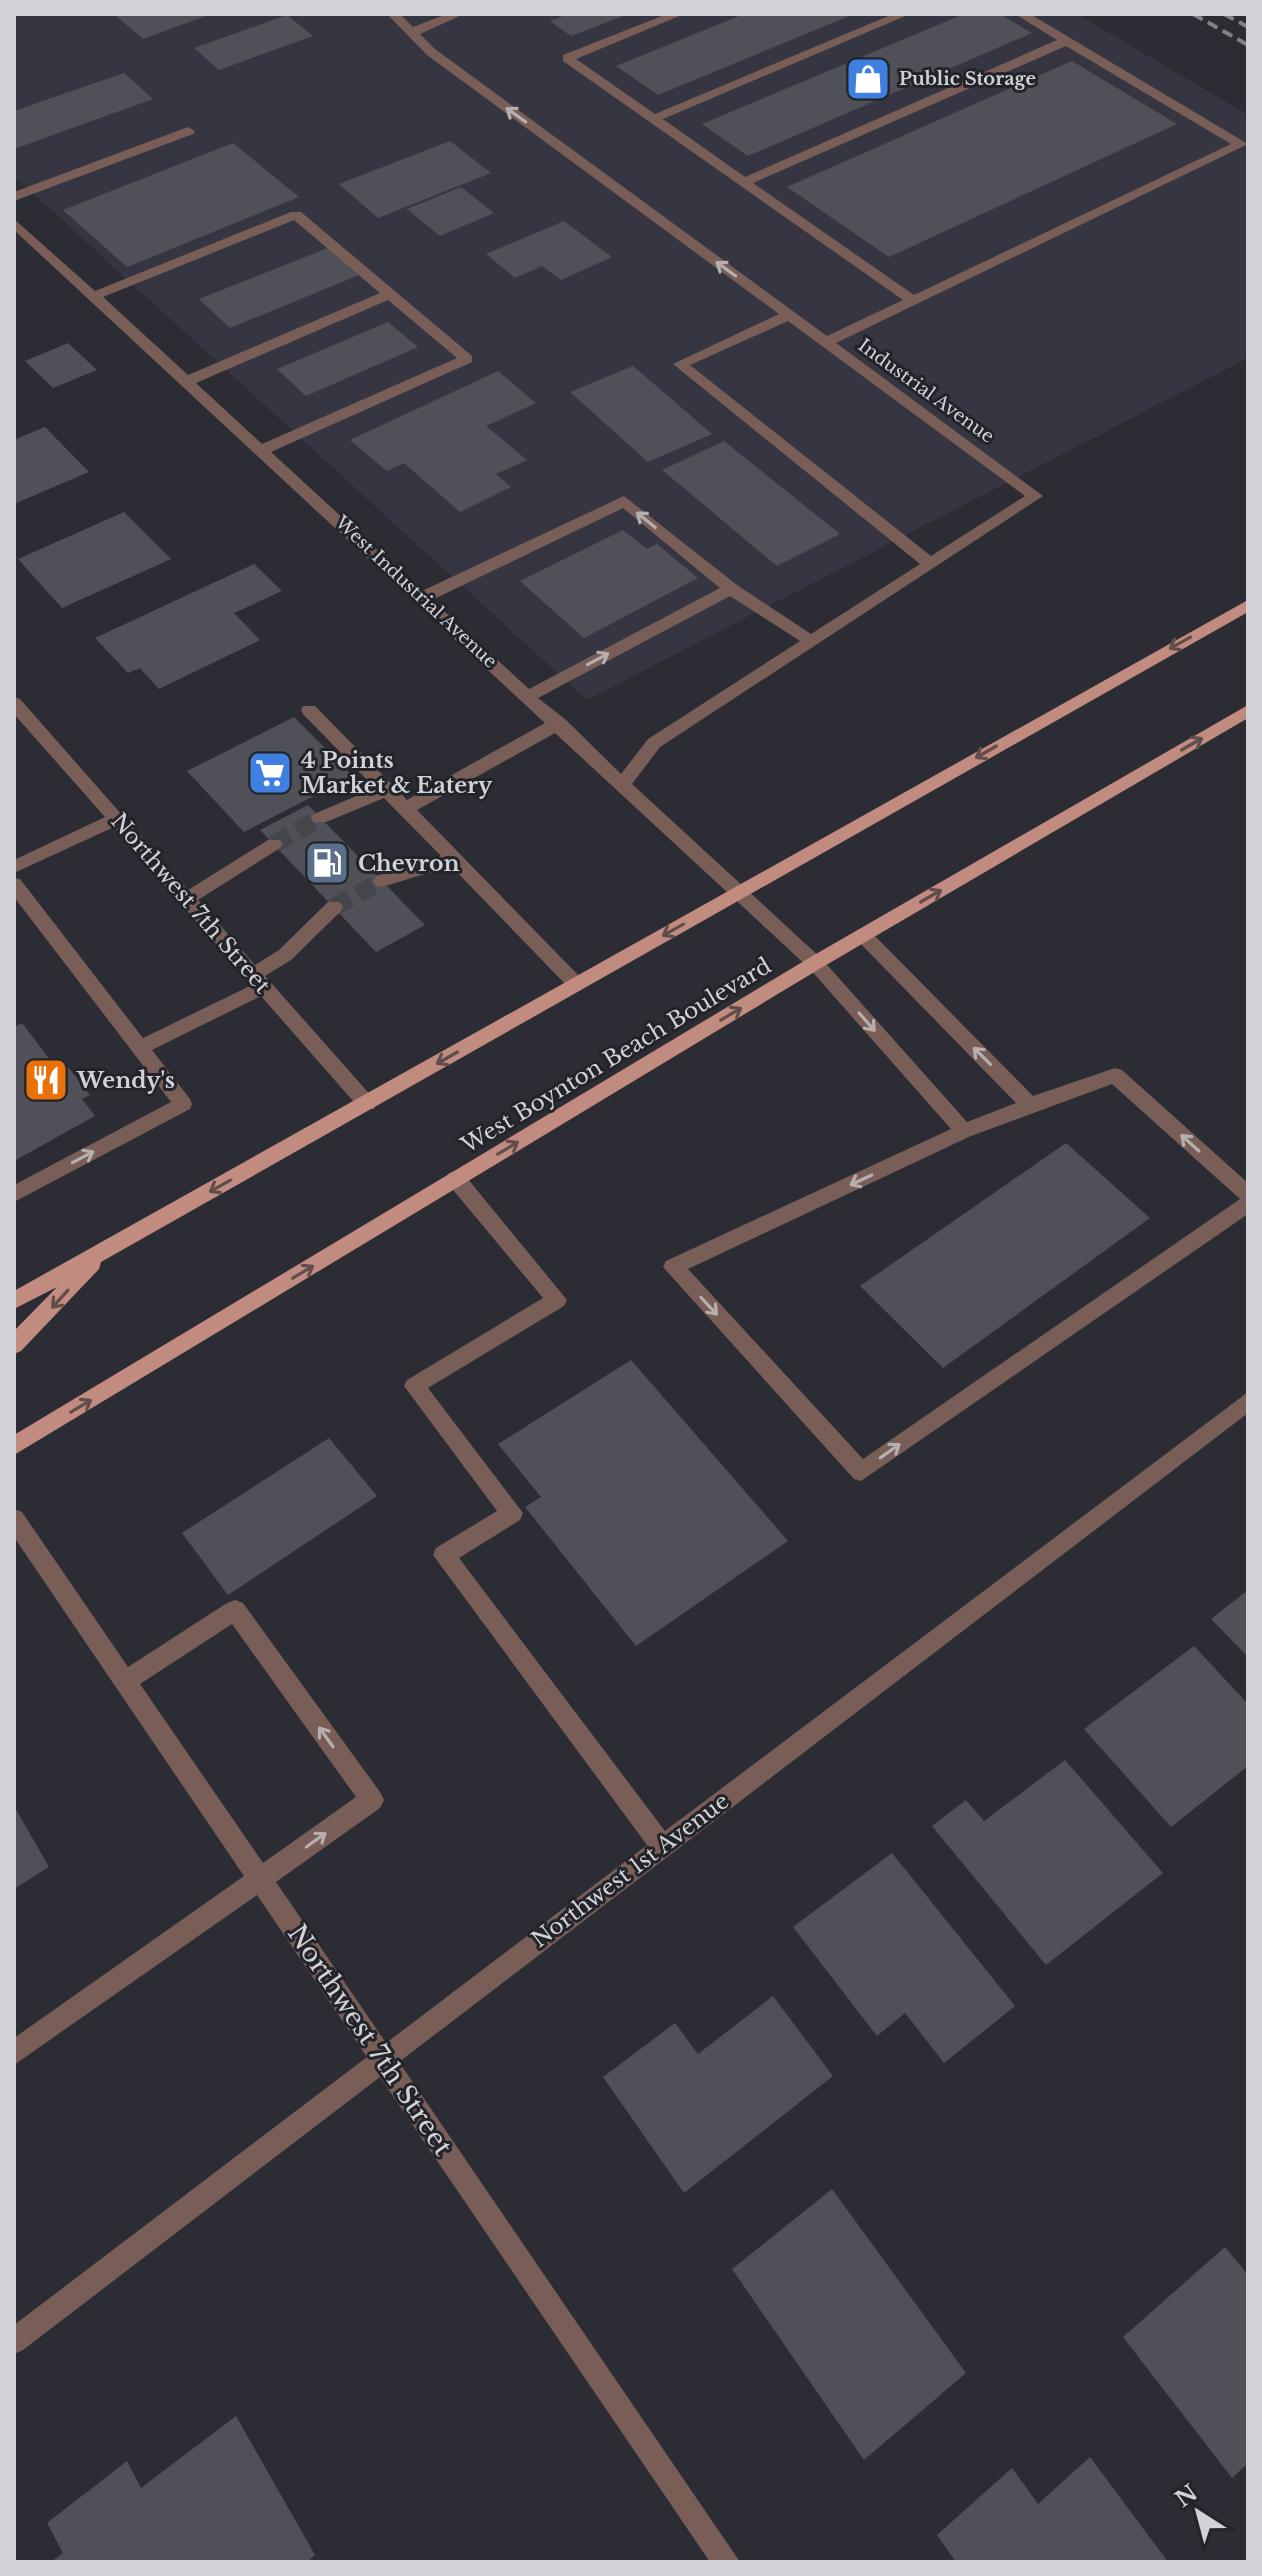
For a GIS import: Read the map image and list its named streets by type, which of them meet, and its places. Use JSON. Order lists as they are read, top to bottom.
{
  "streets": {
    "main road": ["West Boynton Beach Boulevard"],
    "street": [
      "Industrial Avenue",
      "West Industrial Avenue",
      "Northwest 7th Street",
      "Northwest 1st Avenue"
    ]
  },
  "crossings": [
    ["Industrial Avenue", "West Industrial Avenue"],
    ["West Industrial Avenue", "West Boynton Beach Boulevard"],
    ["Northwest 7th Street", "Northwest 1st Avenue"]
  ],
  "places": {
    "shop": ["Public Storage"],
    "supermarket": ["4 Points Market & Eatery"],
    "fuel station": ["Chevron"],
    "restaurant": ["Wendy's"]
  },
  "north": "top left"
}
